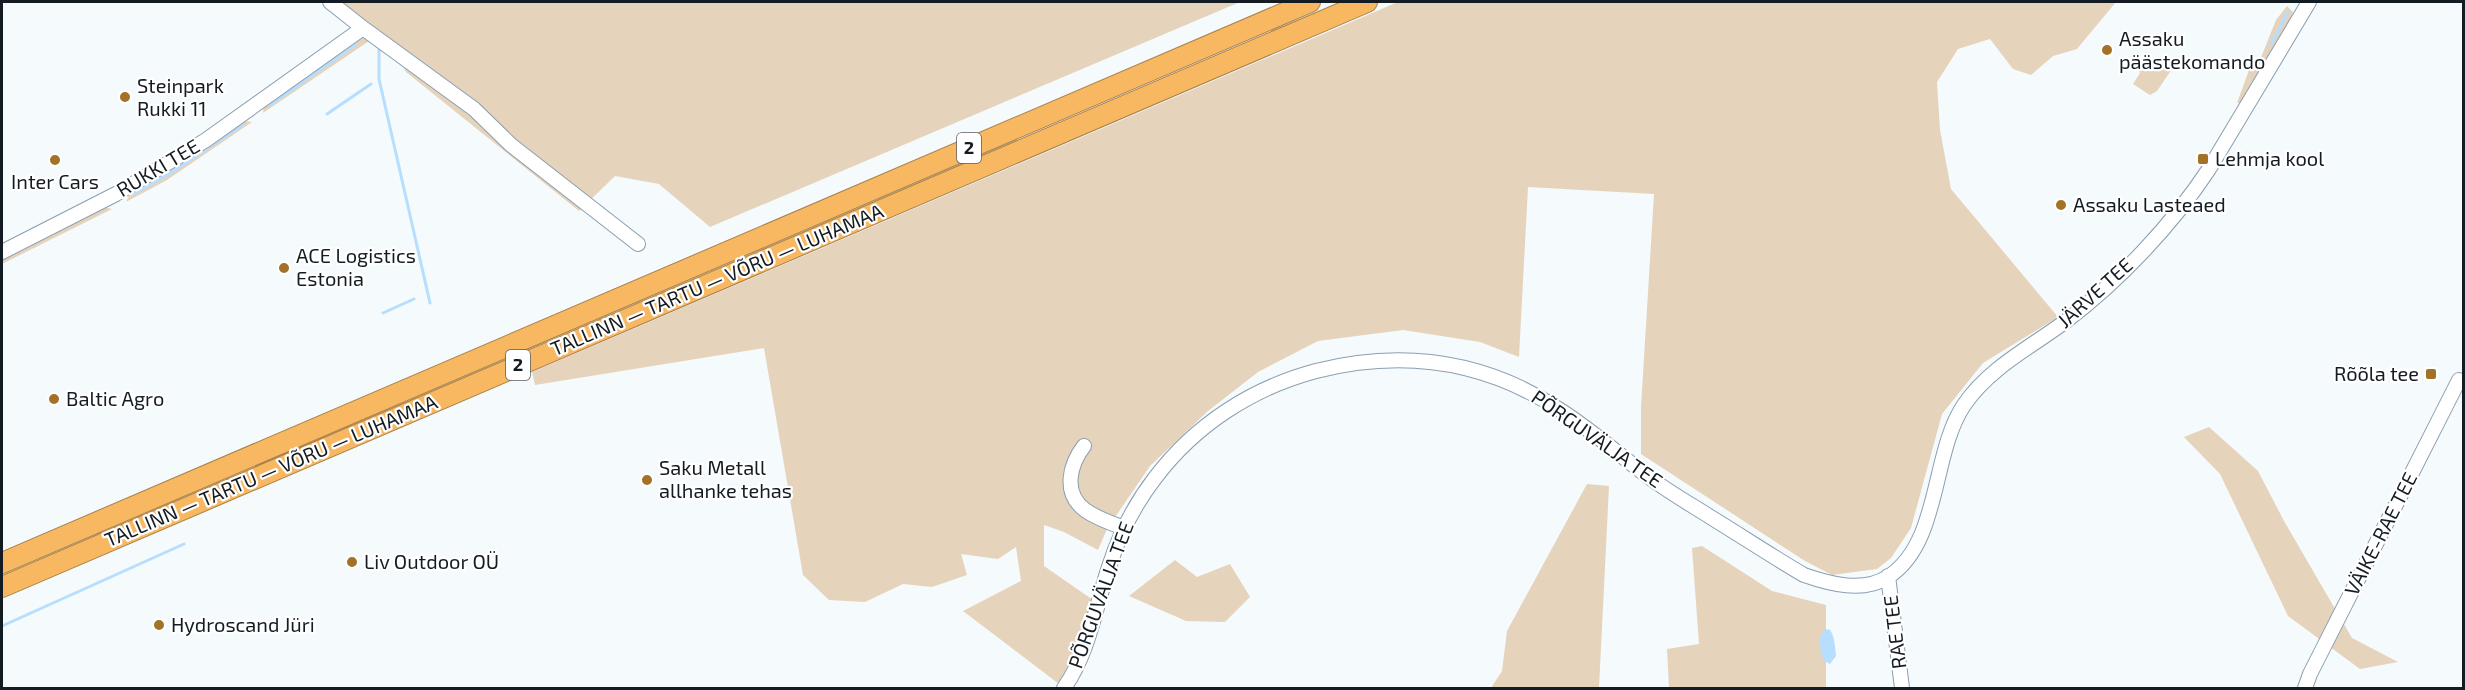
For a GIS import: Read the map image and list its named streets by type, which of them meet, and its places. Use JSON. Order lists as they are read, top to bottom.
{
  "streets": {
    "highway": ["2", "TALLINN — TARTU — VÕRU — LUHAMAA"],
    "street": [
      "RUKKI TEE",
      "JÄRVE TEE",
      "PÕRGUVÄLJA TEE",
      "VÄIKE-RAE TEE",
      "RAE TEE"
    ]
  },
  "crossings": [
    ["JÄRVE TEE", "PÕRGUVÄLJA TEE"],
    ["JÄRVE TEE", "RAE TEE"],
    ["PÕRGUVÄLJA TEE", "RAE TEE"]
  ],
  "places": {
    "other": [
      "Assaku päästekomando",
      "Steinpark Rukki 11",
      "Inter Cars",
      "Assaku Lasteaed",
      "ACE Logistics Estonia",
      "Baltic Agro",
      "Saku Metall allhanke tehas",
      "Liv Outdoor OÜ",
      "Hydroscand Jüri"
    ],
    "transit": ["Lehmja kool", "Rõõla tee"]
  }
}
